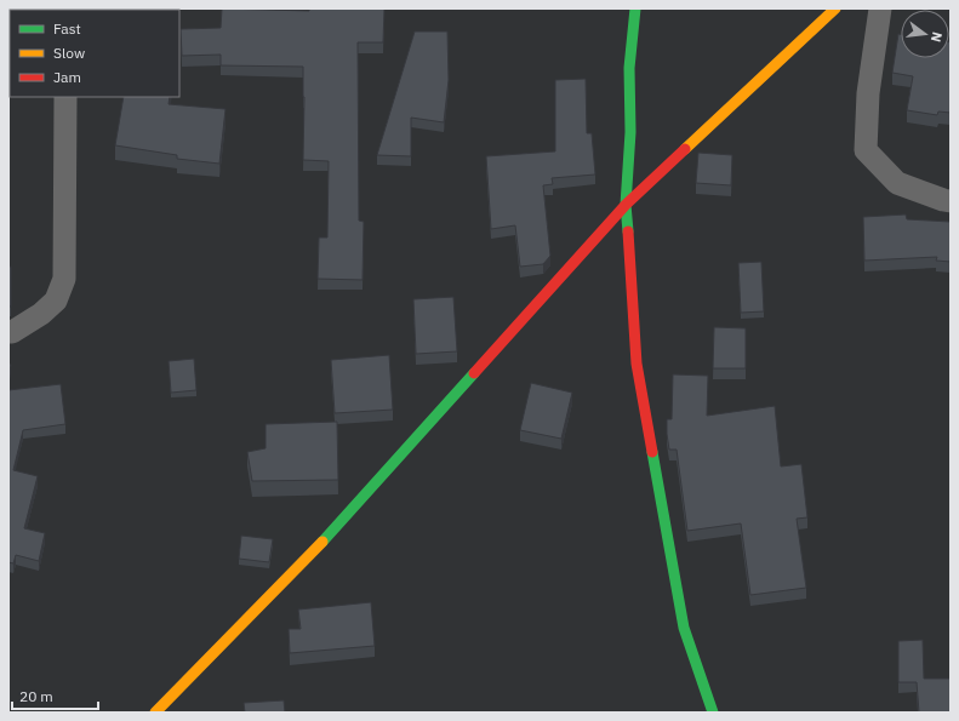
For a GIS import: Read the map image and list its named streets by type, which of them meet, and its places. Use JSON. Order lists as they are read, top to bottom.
{
  "legend": ["Fast", "Slow", "Jam"],
  "scale_bar": "20 m",
  "north": "right"
}
